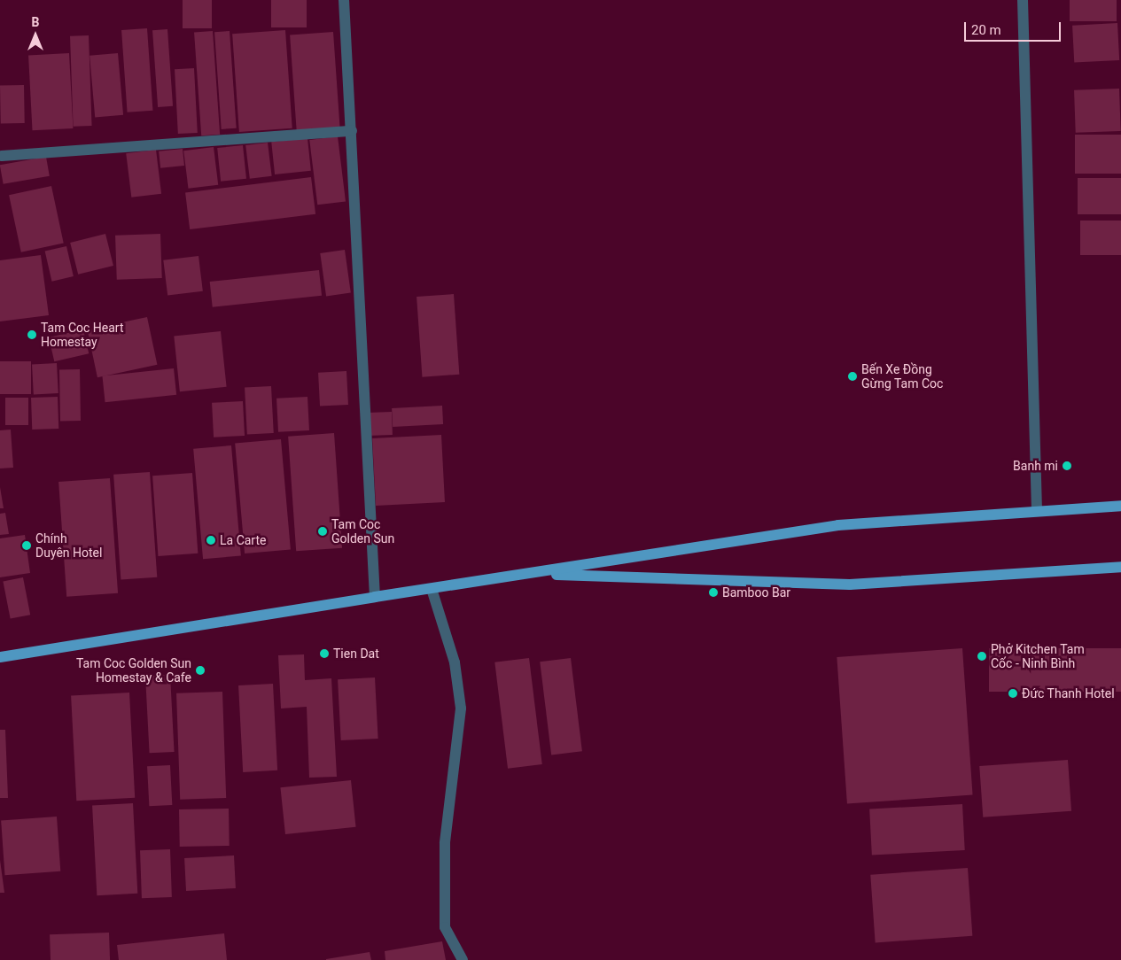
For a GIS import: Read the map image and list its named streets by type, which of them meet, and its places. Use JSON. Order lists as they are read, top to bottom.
{
  "places": [
    "Tam Coc Heart Homestay",
    "Bến Xe Đồng Gừng Tam Coc",
    "Banh mi",
    "Tam Coc Golden Sun",
    "La Carte",
    "Chính Duyên Hotel",
    "Bamboo Bar",
    "Tien Dat",
    "Phở Kitchen Tam Cốc - Ninh Bình",
    "Tam Coc Golden Sun Homestay & Cafe",
    "Đức Thanh Hotel"
  ],
  "scale_bar": "20 m",
  "north": "top"
}
